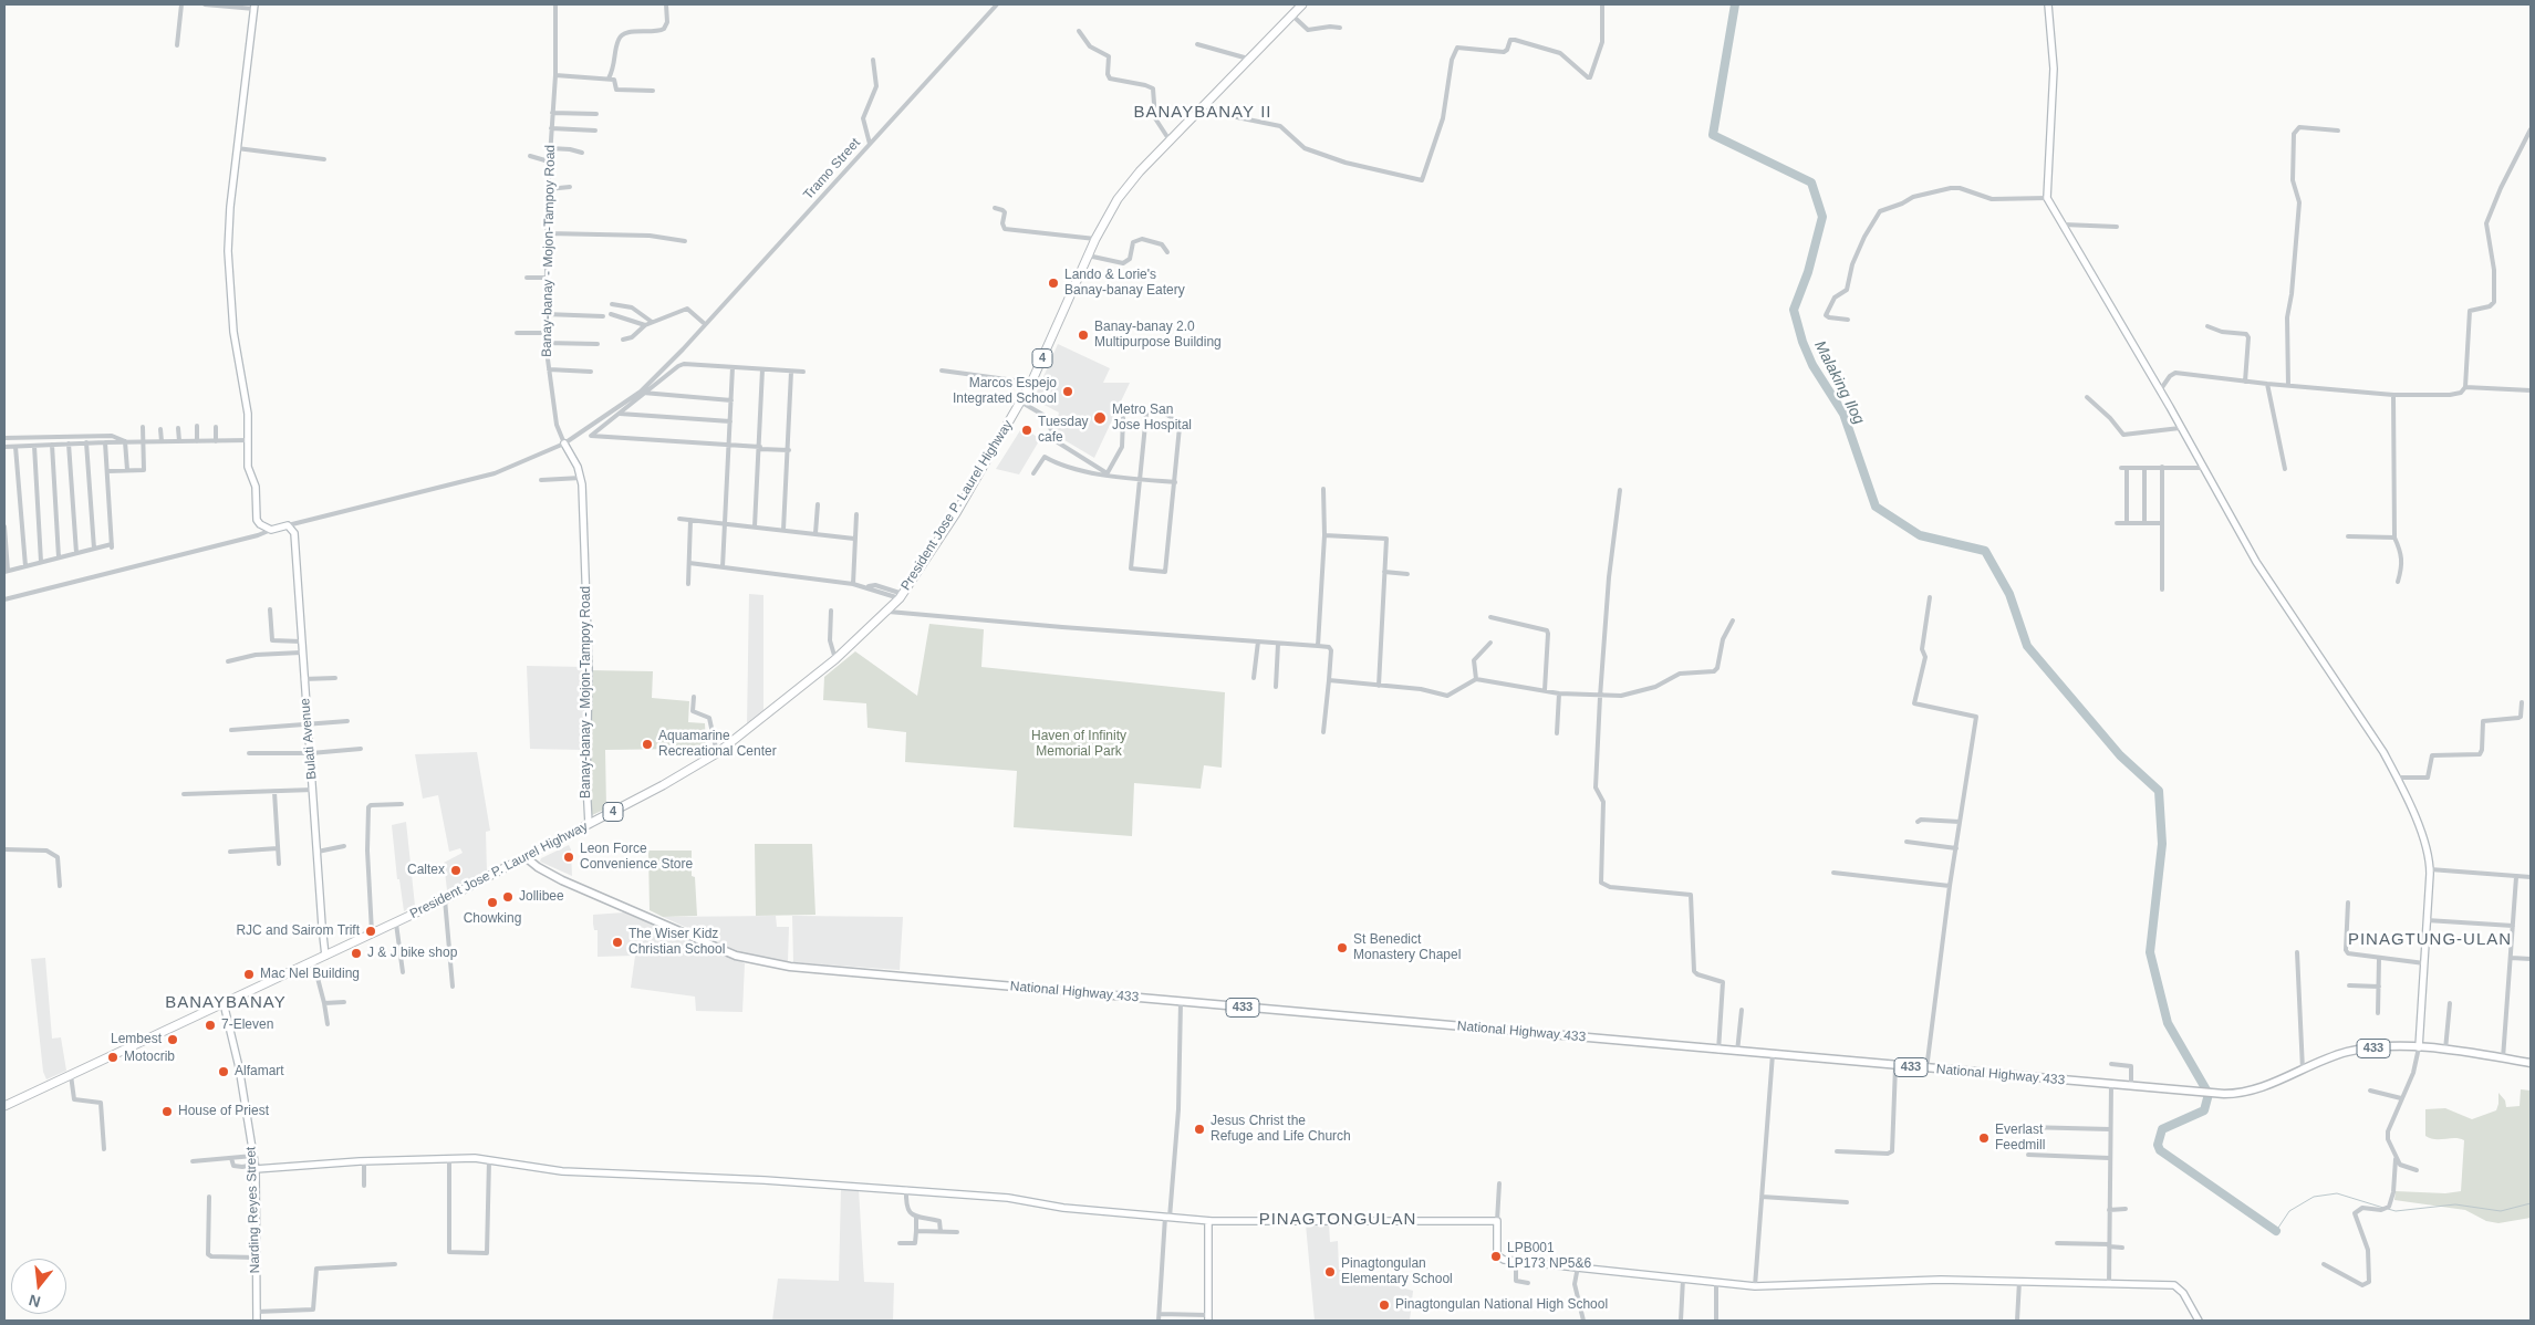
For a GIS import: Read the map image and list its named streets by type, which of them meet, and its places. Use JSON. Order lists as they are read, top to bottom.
{
  "streets": {
    "highway": ["4", "President Jose P. Laurel Highway"],
    "main road": ["National Highway 433", "433"],
    "street": [
      "Tramo Street",
      "Banay-banay - Mojon-Tampoy Road",
      "Bulati Avenue",
      "Narding Reyes Street"
    ]
  },
  "crossings": [
    ["Tramo Street", "Banay-banay - Mojon-Tampoy Road"],
    ["Tramo Street", "Bulati Avenue"],
    ["Banay-banay - Mojon-Tampoy Road", "President Jose P. Laurel Highway"],
    ["President Jose P. Laurel Highway", "Bulati Avenue"],
    ["President Jose P. Laurel Highway", "National Highway 433"],
    ["President Jose P. Laurel Highway", "Narding Reyes Street"]
  ],
  "districts": [
    "BANAYBANAY II",
    "PINAGTUNG-ULAN",
    "BANAYBANAY",
    "PINAGTONGULAN"
  ],
  "water": ["Malaking Ilog"],
  "parks": ["Haven of Infinity Memorial Park"],
  "places": [
    "Lando & Lorie's Banay-banay Eatery",
    "Banay-banay 2.0 Multipurpose Building",
    "Marcos Espejo Integrated School",
    "Metro San Jose Hospital",
    "Tuesday cafe",
    "Aquamarine Recreational Center",
    "Leon Force Convenience Store",
    "Caltex",
    "Jollibee",
    "Chowking",
    "RJC and Sairom Trift",
    "The Wiser Kidz Christian School",
    "St Benedict Monastery Chapel",
    "J & J bike shop",
    "Mac Nel Building",
    "7-Eleven",
    "Lembest",
    "Motocrib",
    "Alfamart",
    "House of Priest",
    "Jesus Christ the Refuge and Life Church",
    "Everlast Feedmill",
    "LPB001 LP173 NP5&6",
    "Pinagtongulan Elementary School",
    "Pinagtongulan National High School"
  ],
  "north": "bottom"
}
